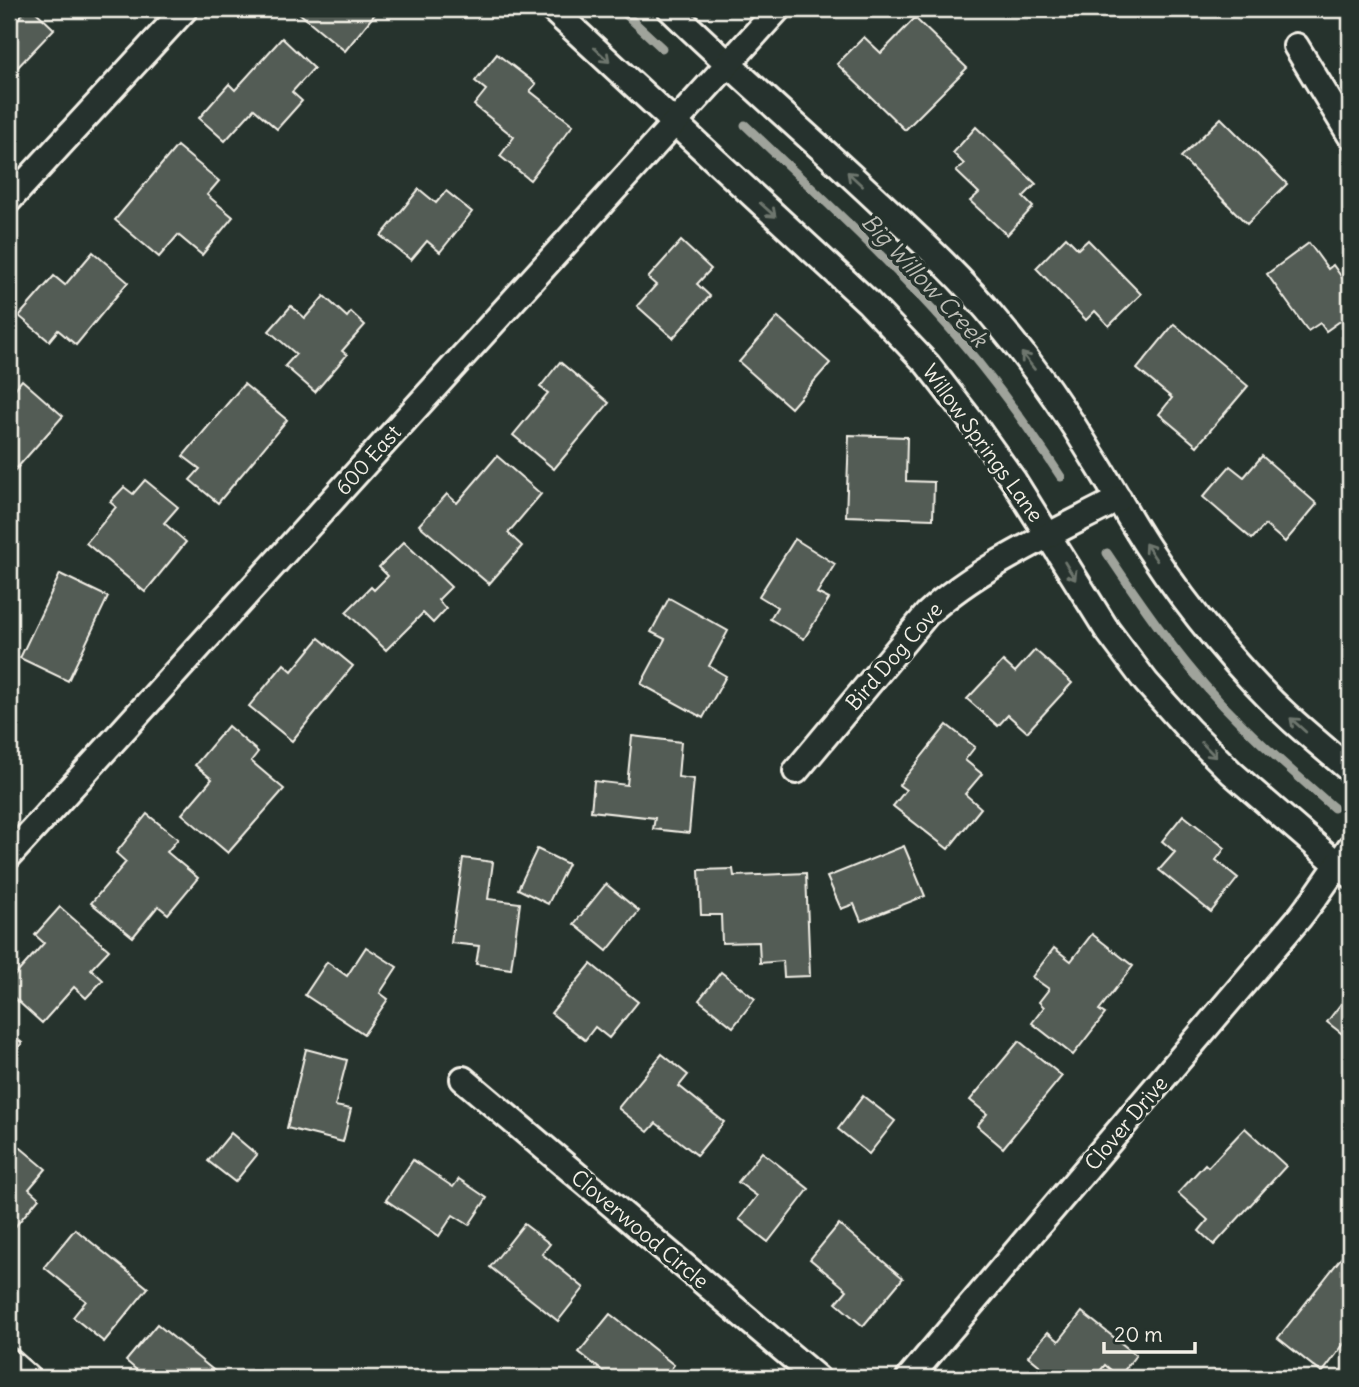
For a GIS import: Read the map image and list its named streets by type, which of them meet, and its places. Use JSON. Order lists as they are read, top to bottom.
{
  "streets": {
    "street": [
      "Willow Springs Lane",
      "600 East",
      "Bird Dog Cove",
      "Clover Drive",
      "Cloverwood Circle"
    ]
  },
  "crossings": [
    ["Willow Springs Lane", "600 East"],
    ["Willow Springs Lane", "Bird Dog Cove"],
    ["Willow Springs Lane", "Clover Drive"]
  ],
  "water": ["Big Willow Creek"],
  "scale_bar": "20 m"
}
